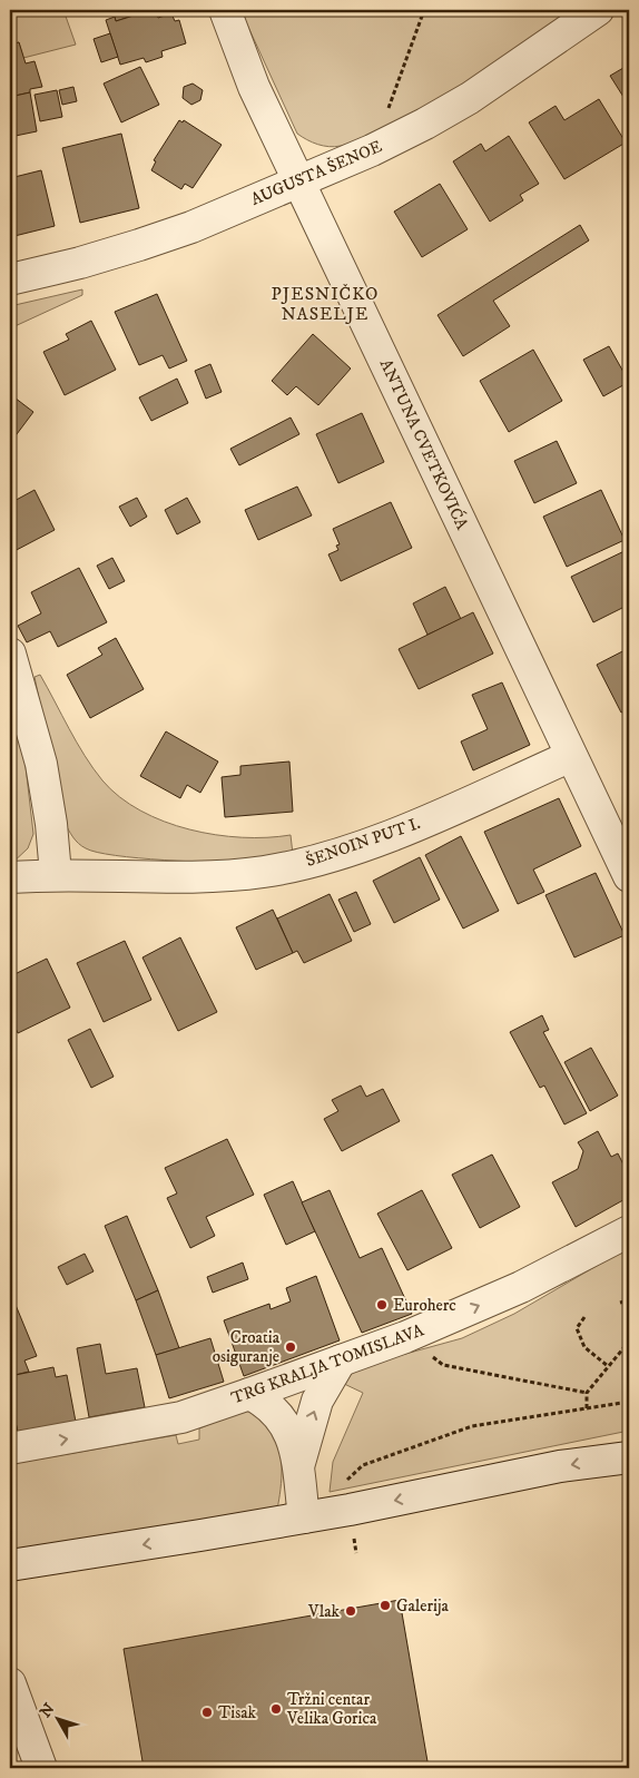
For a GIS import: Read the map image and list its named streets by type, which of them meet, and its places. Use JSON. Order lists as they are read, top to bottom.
{
  "streets": {
    "street": [
      "AUGUSTA ŠENOE",
      "ANTUNA CVETKOVIĆA",
      "ŠENOIN PUT I.",
      "TRG KRALJA TOMISLAVA"
    ]
  },
  "crossings": [
    ["AUGUSTA ŠENOE", "ANTUNA CVETKOVIĆA"],
    ["ANTUNA CVETKOVIĆA", "ŠENOIN PUT I."]
  ],
  "districts": ["PJESNIČKO NASELJE"],
  "places": [
    "Euroherc",
    "Croatia osiguranje",
    "Galerija",
    "Vlak",
    "Tržni centar Velika Gorica",
    "Tisak"
  ],
  "north": "top left"
}
